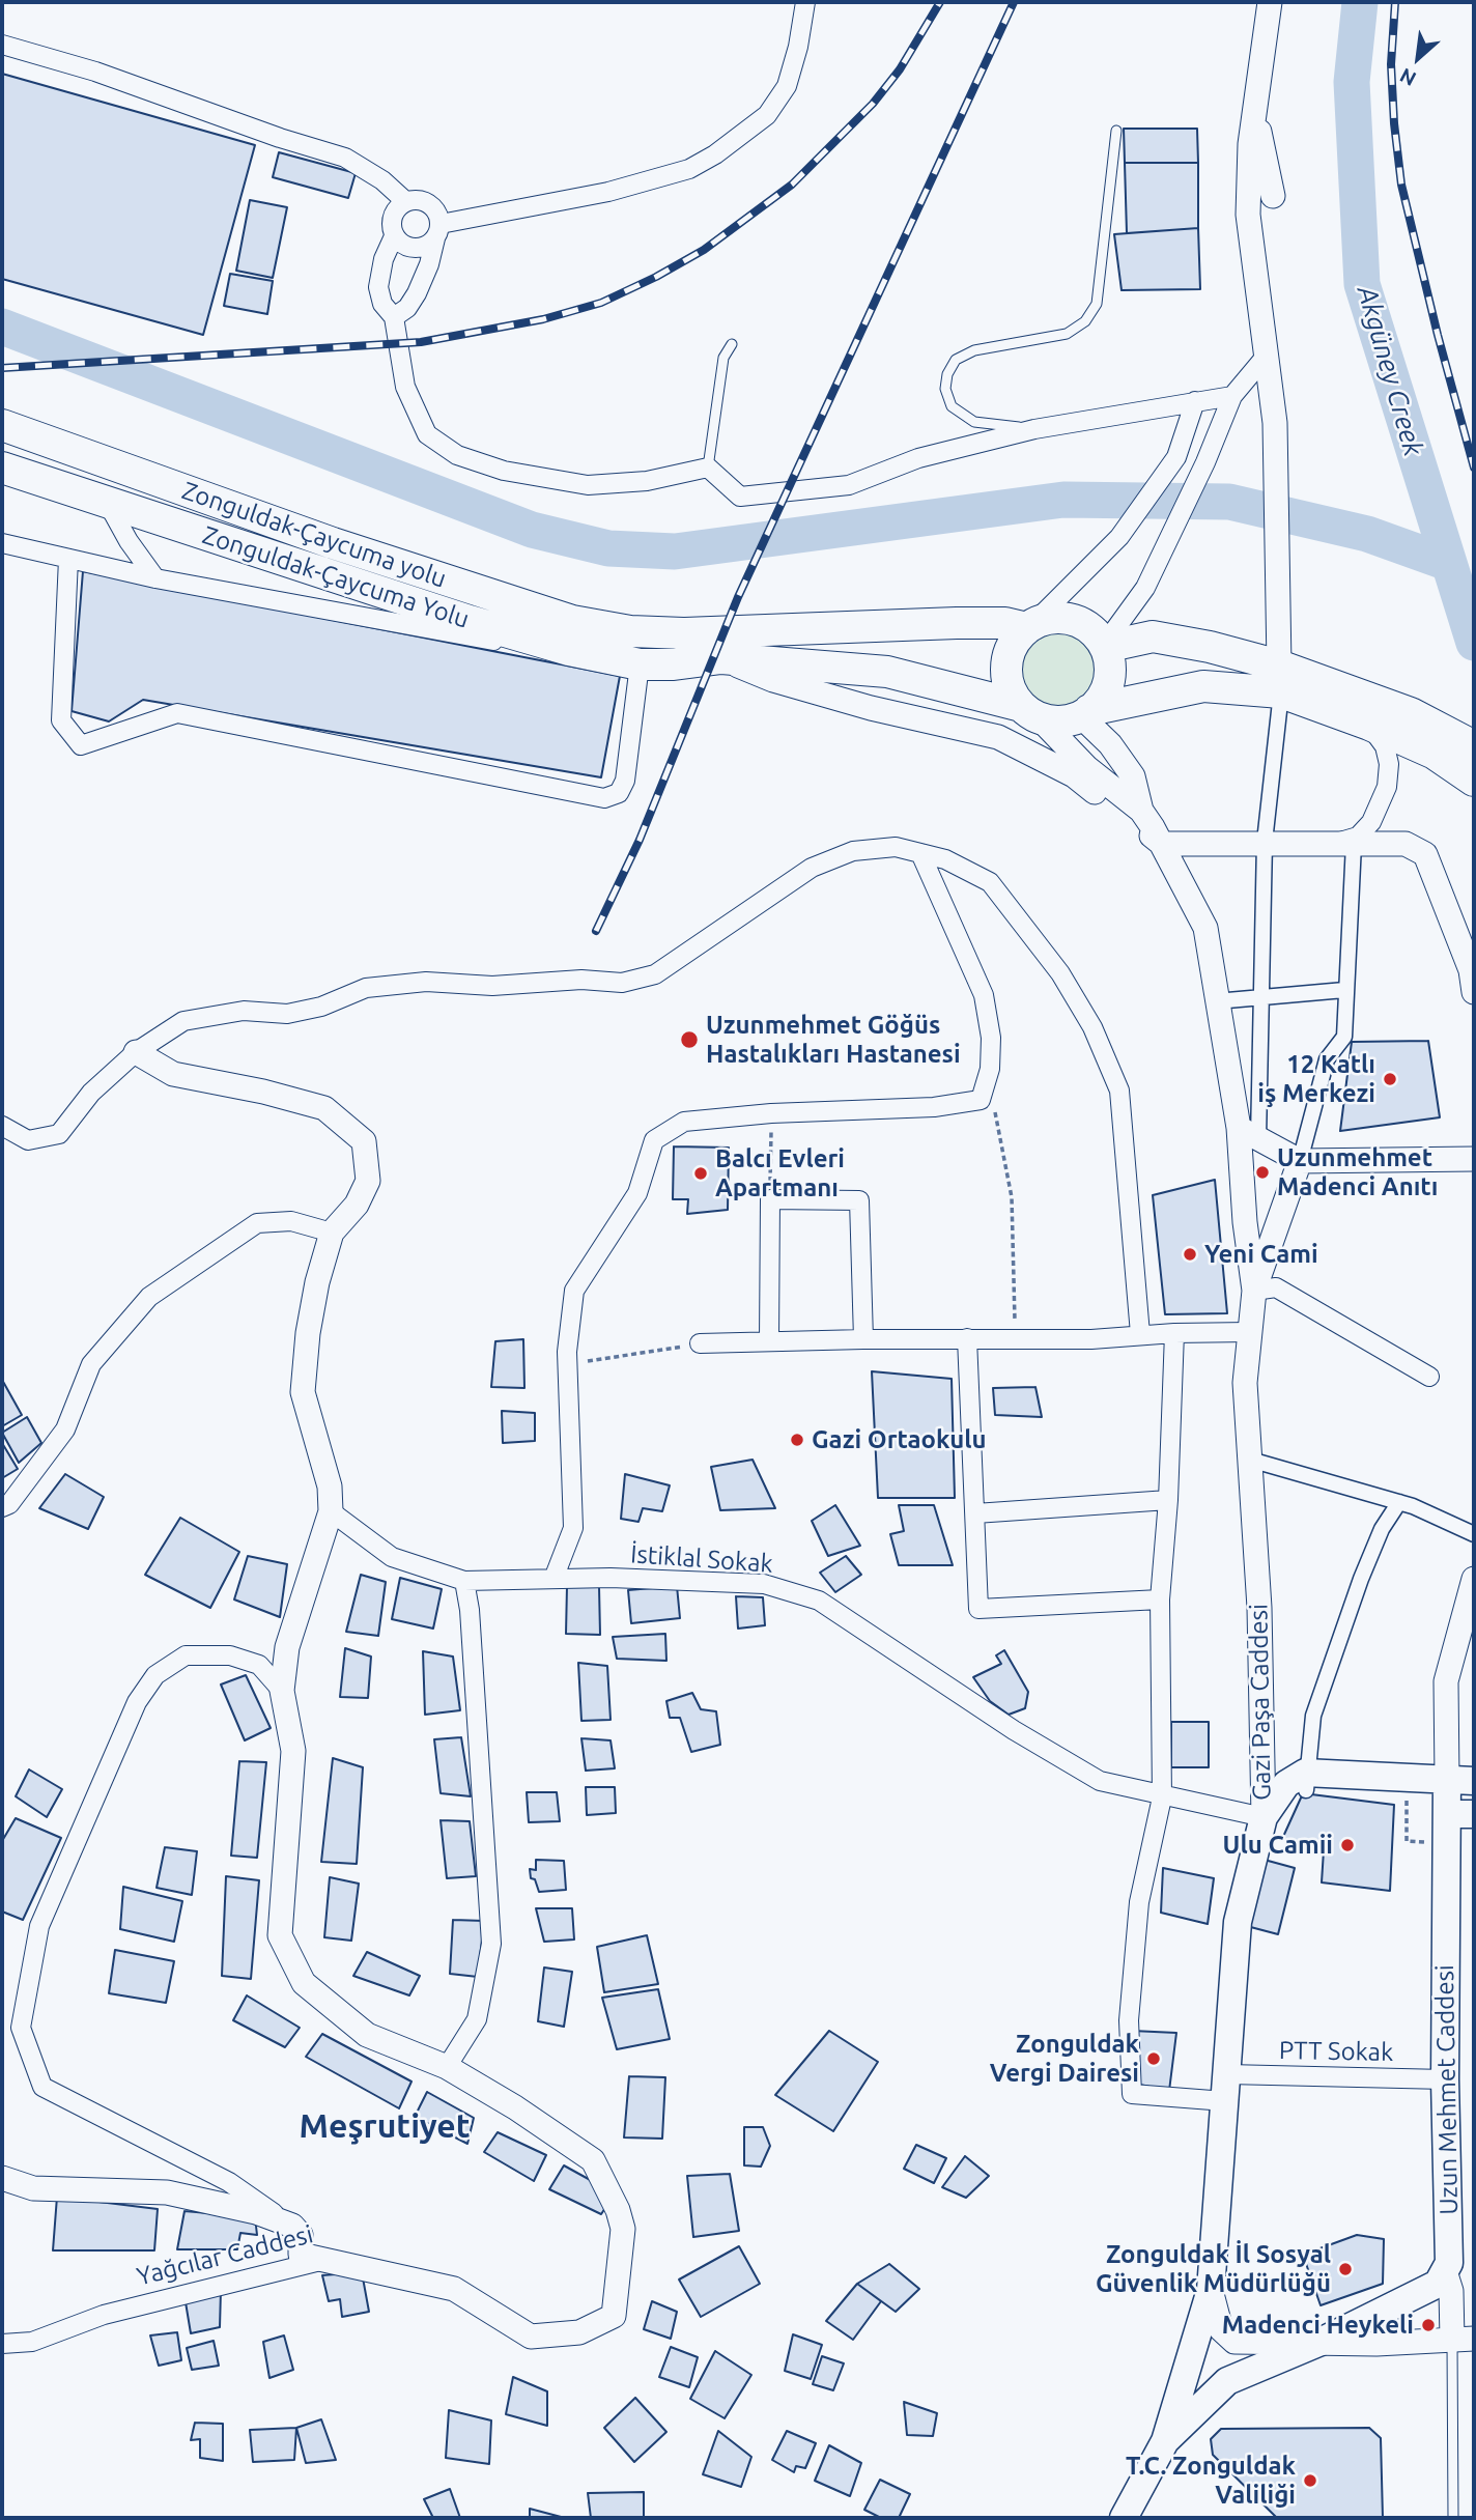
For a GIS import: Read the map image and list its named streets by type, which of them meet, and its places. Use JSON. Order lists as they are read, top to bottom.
{
  "streets": {
    "highway": ["Zonguldak-Çaycuma yolu", "Zonguldak-Çaycuma Yolu"],
    "main road": ["Gazi Paşa Caddesi", "Uzun Mehmet Caddesi"],
    "street": ["İstiklal Sokak", "PTT Sokak", "Yağcılar Caddesi"]
  },
  "crossings": [
    ["Zonguldak-Çaycuma yolu", "Zonguldak-Çaycuma Yolu"],
    ["İstiklal Sokak", "Gazi Paşa Caddesi"],
    ["İstiklal Sokak", "PTT Sokak"],
    ["Gazi Paşa Caddesi", "PTT Sokak"],
    ["PTT Sokak", "Uzun Mehmet Caddesi"]
  ],
  "districts": ["Meşrutiyet"],
  "water": ["Akgüney Creek"],
  "places": [
    "Uzunmehmet Göğüs Hastalıkları Hastanesi",
    "12 Katlı iş Merkezi",
    "Uzunmehmet Madenci Anıtı",
    "Balcı Evleri Apartmanı",
    "Yeni Cami",
    "Gazi Ortaokulu",
    "Ulu Camii",
    "Zonguldak Vergi Dairesi",
    "Zonguldak İl Sosyal Güvenlik Müdürlüğü",
    "Madenci Heykeli",
    "T.C. Zonguldak Valiliği"
  ],
  "north": "bottom left"
}
